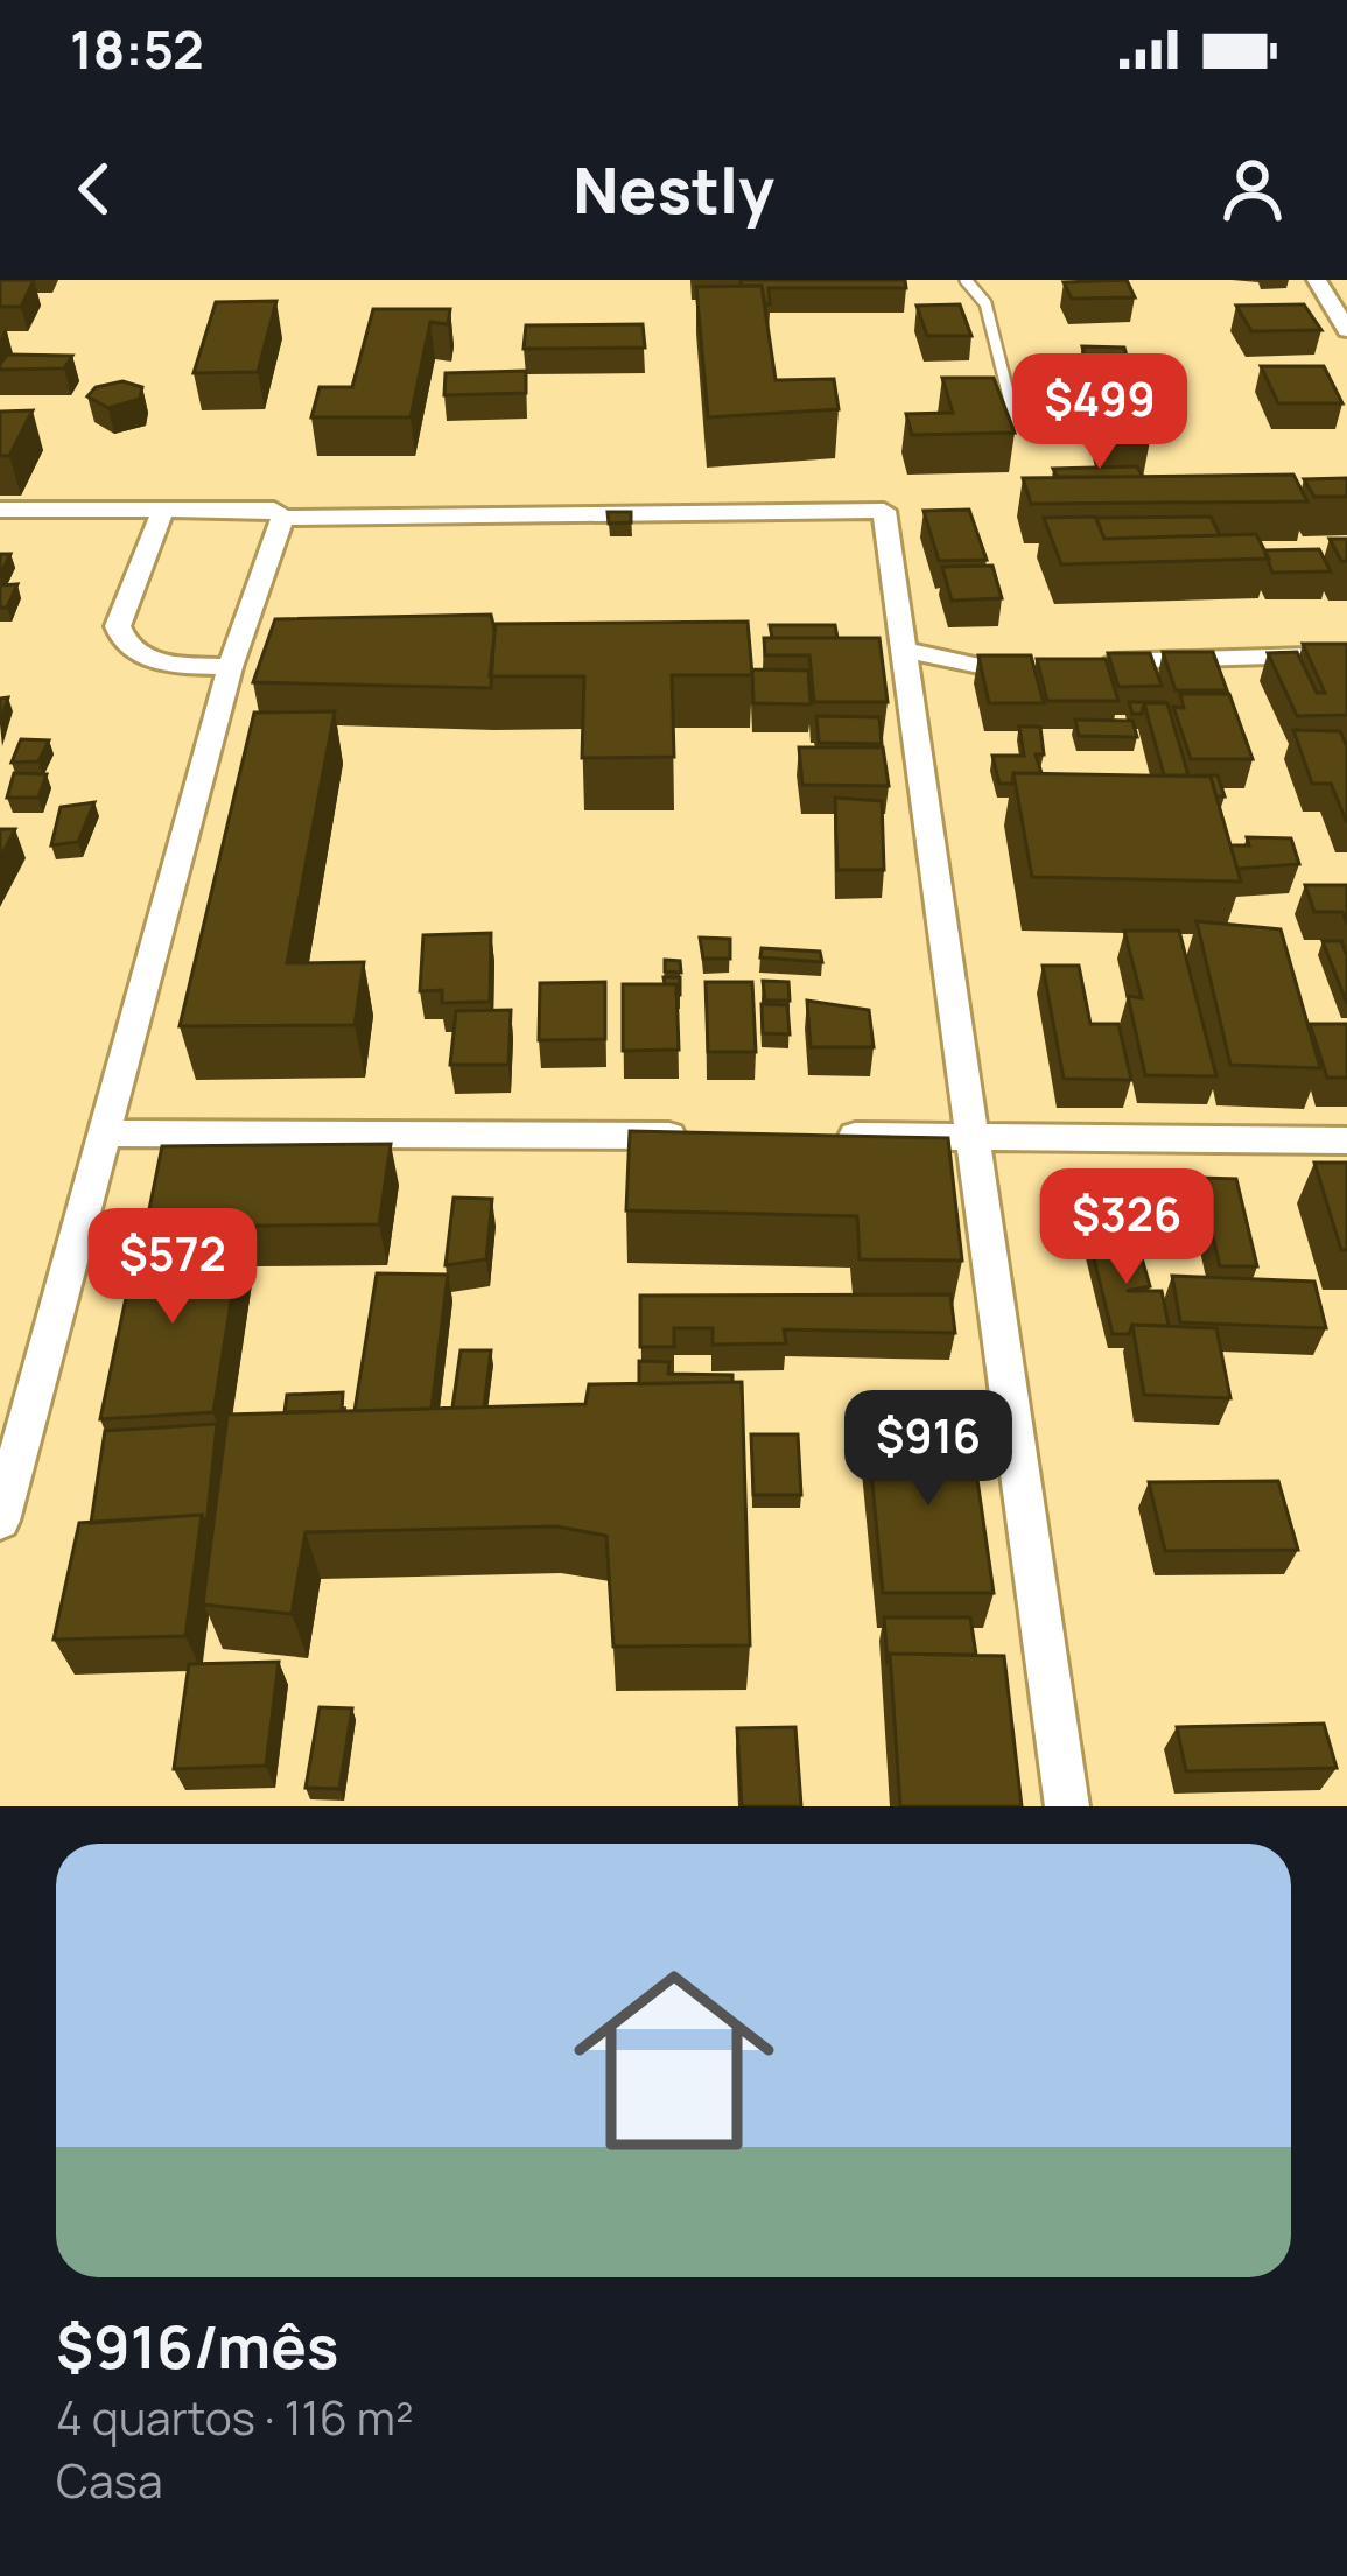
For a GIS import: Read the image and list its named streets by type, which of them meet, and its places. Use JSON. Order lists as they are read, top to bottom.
{
  "page": {
    "status": "18:52",
    "header": "Nestly",
    "price": [
      "$499",
      "$326",
      "$572",
      "$916"
    ],
    "list": [
      {
        "name": "$916/mês",
        "note": "4 quartos · 116 m² · Casa"
      }
    ]
  }
}
